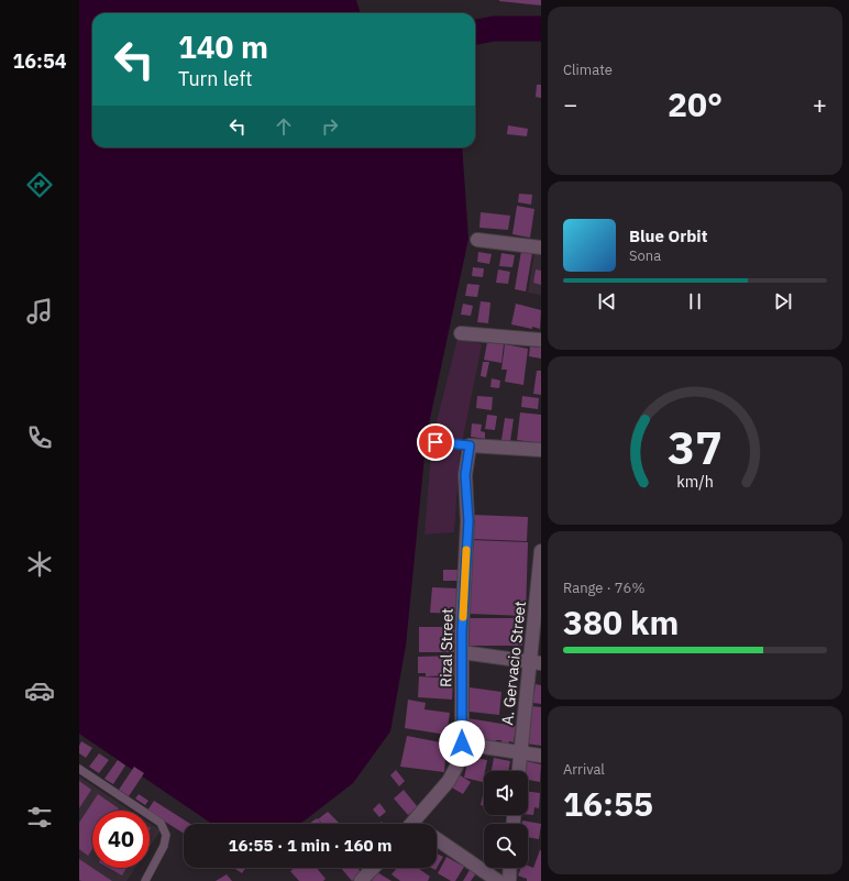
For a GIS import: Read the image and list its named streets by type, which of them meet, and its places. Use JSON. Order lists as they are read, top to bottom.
{
  "streets": {
    "street": ["Rizal Street", "A. Gervacio Street"]
  },
  "page": {
    "tabs": "16:54",
    "tile": [
      "Climate",
      ["Range · 76%", "380 km"],
      ["Arrival", "16:55"]
    ],
    "turn": ["140 m", "Turn left"],
    "heat": ["−", "20°", "+"],
    "song": ["Blue Orbit", "Sona"],
    "limit": "40",
    "trip": "16:55 · 1 min · 160 m",
    "gauge": ["37", "km/h"]
  }
}
